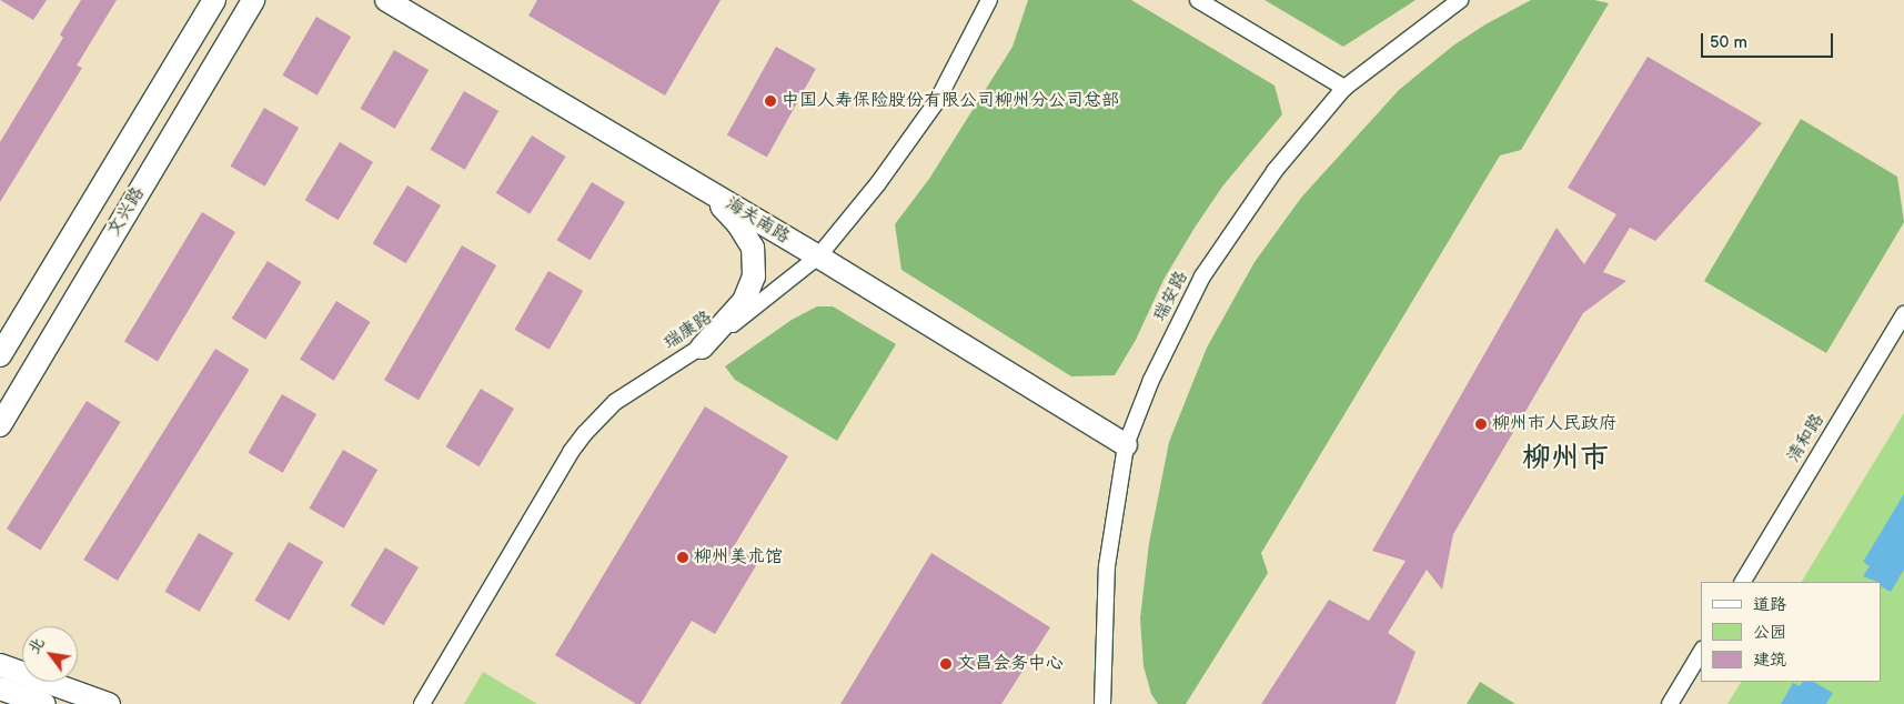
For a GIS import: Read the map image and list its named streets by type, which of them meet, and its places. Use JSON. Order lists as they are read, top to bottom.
{
  "streets": {
    "main road": ["文兴路", "海关南路"],
    "street": ["瑞安路", "瑞康路", "清和路"]
  },
  "crossings": [
    ["海关南路", "瑞安路"],
    ["海关南路", "瑞康路"]
  ],
  "districts": ["柳州市"],
  "places": [
    "中国人寿保险股份有限公司柳州分公司总部",
    "柳州市人民政府",
    "柳州美术馆",
    "文昌会务中心"
  ],
  "legend": ["道路", "公园", "建筑"],
  "scale_bar": "50 m",
  "north": "top left"
}
